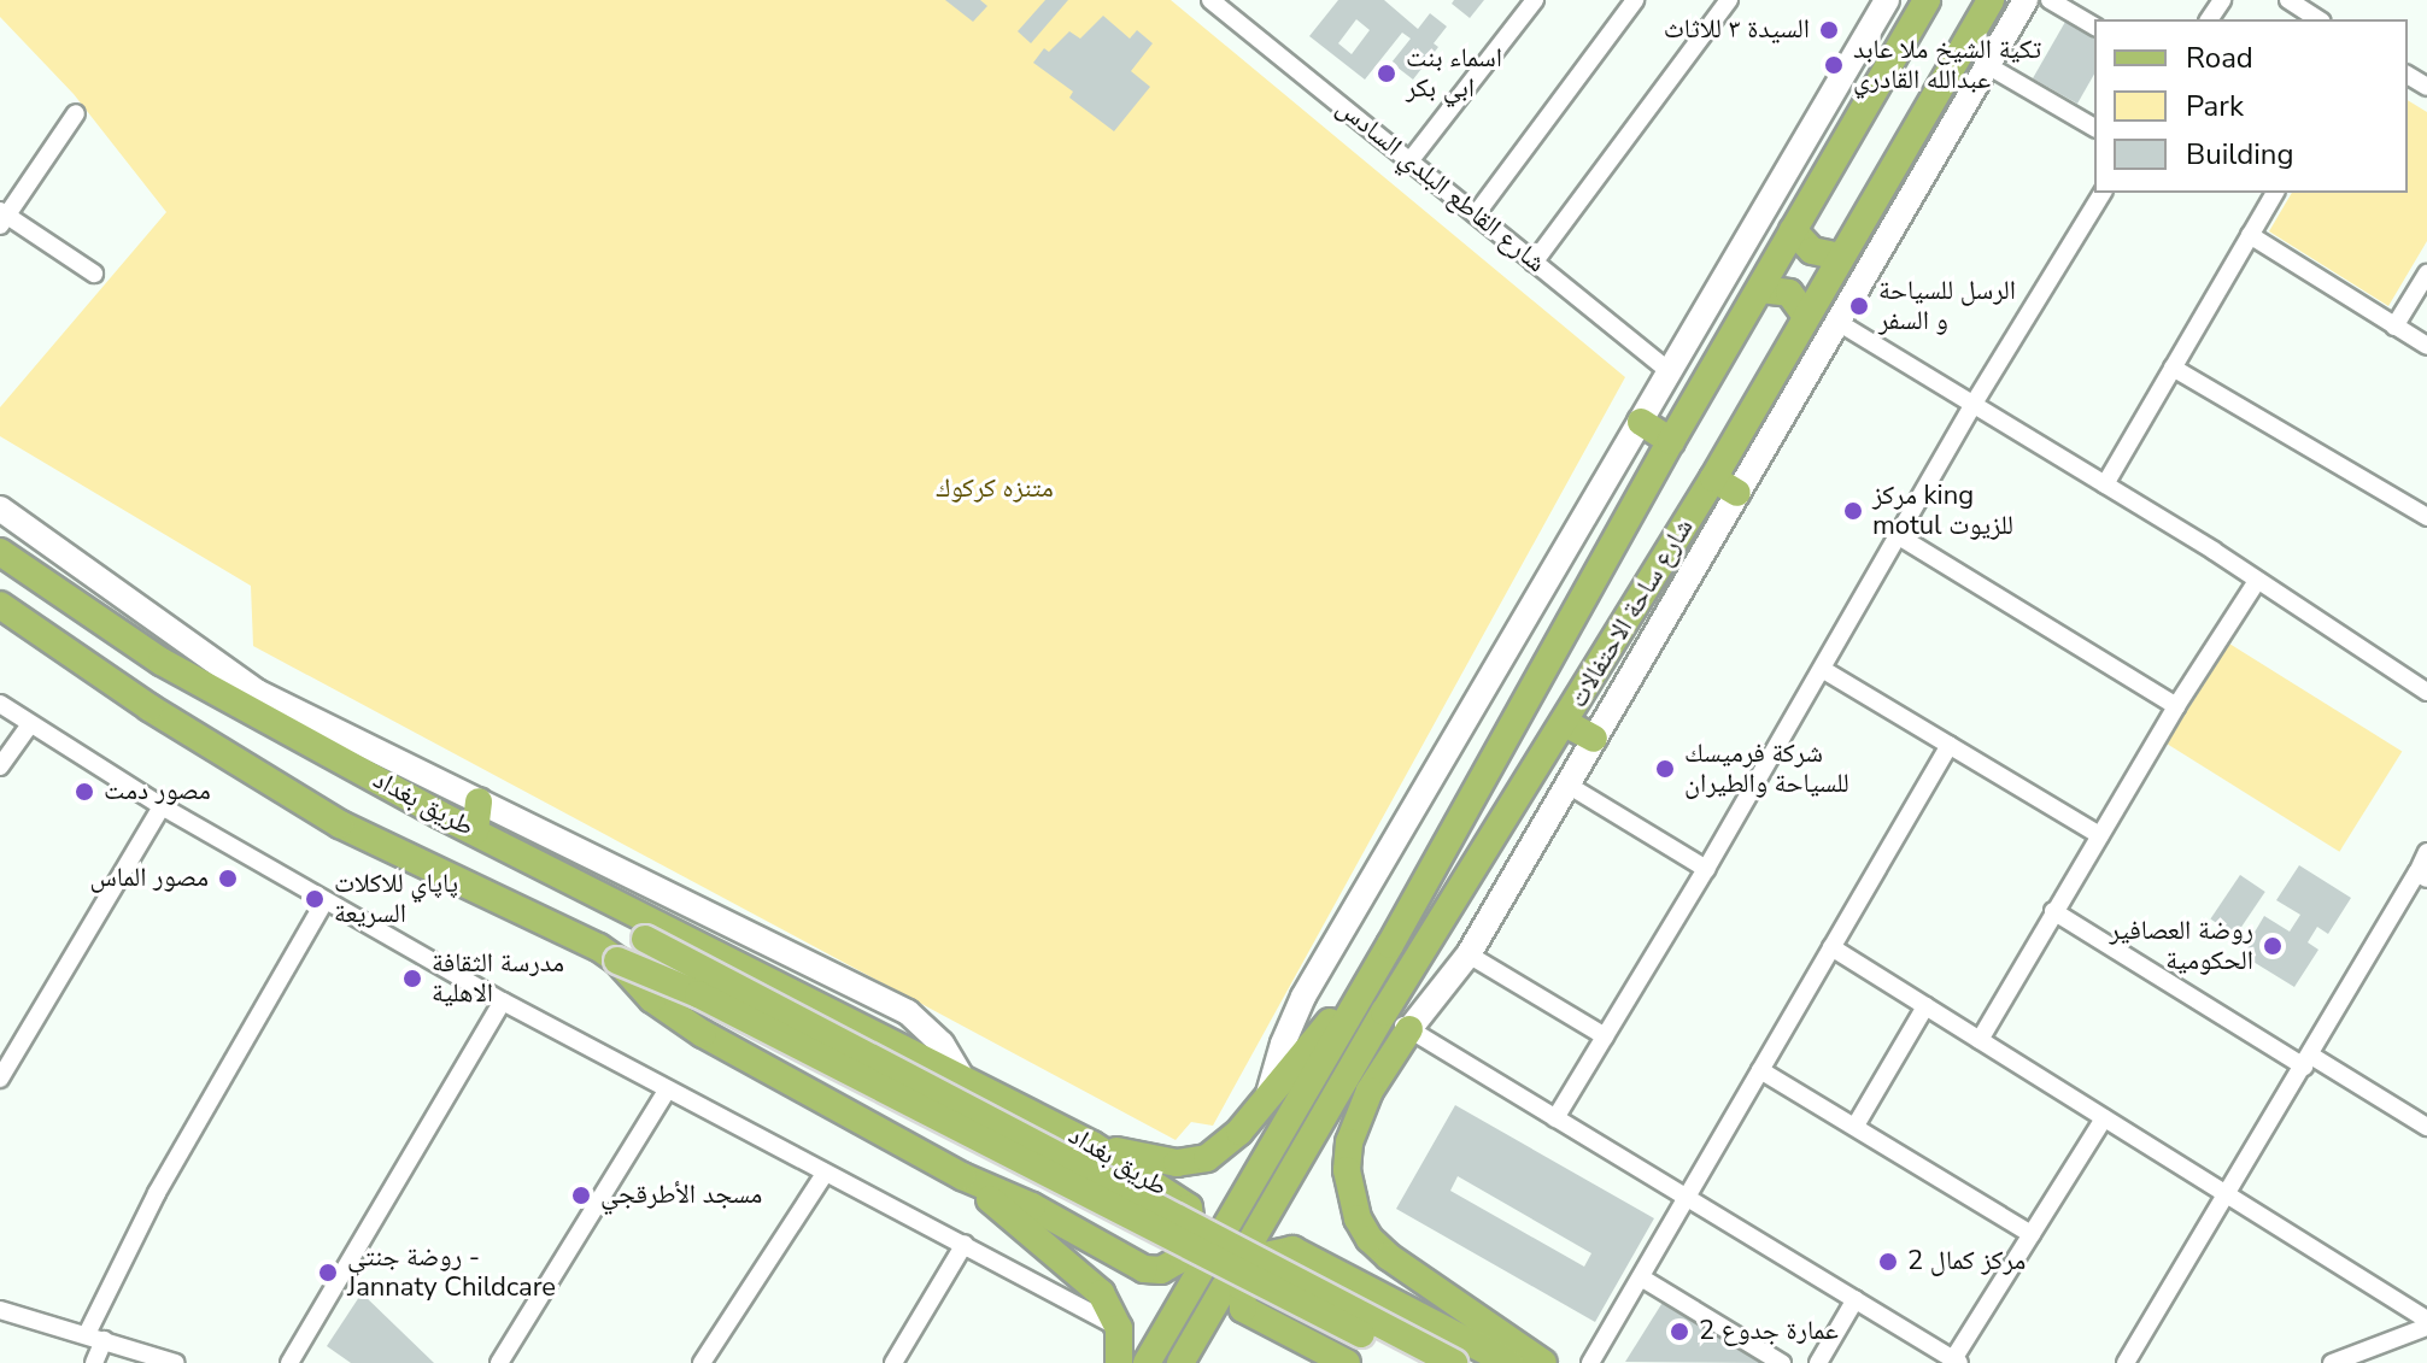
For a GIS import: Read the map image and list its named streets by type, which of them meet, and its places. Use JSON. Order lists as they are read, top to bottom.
{
  "streets": {
    "main road": ["شارع ساحة الاحتفالات", "طريق بغداد"],
    "street": ["شارع القاطع البلدي السادس"]
  },
  "parks": ["متنزه كركوك"],
  "places": [
    "السيدة ٣ للاثاث",
    "تكية الشيخ ملا عابد عبدالله القادري",
    "اسماء بنت ابي بكر",
    "الرسل للسياحة و السفر",
    "مركز king motul للزيوت",
    "شركة فرميسك للسياحة والطيران",
    "مصور دمت",
    "مصور الماس",
    "پاپاي للاكلات السريعة",
    "روضة العصافير الحكومية",
    "مدرسة الثقافة الاهلية",
    "مسجد الأطرقجي",
    "مركز كمال 2",
    "روضة جنتي - Jannaty Childcare",
    "عمارة جدوع 2"
  ],
  "legend": ["Road", "Park", "Building"]
}
